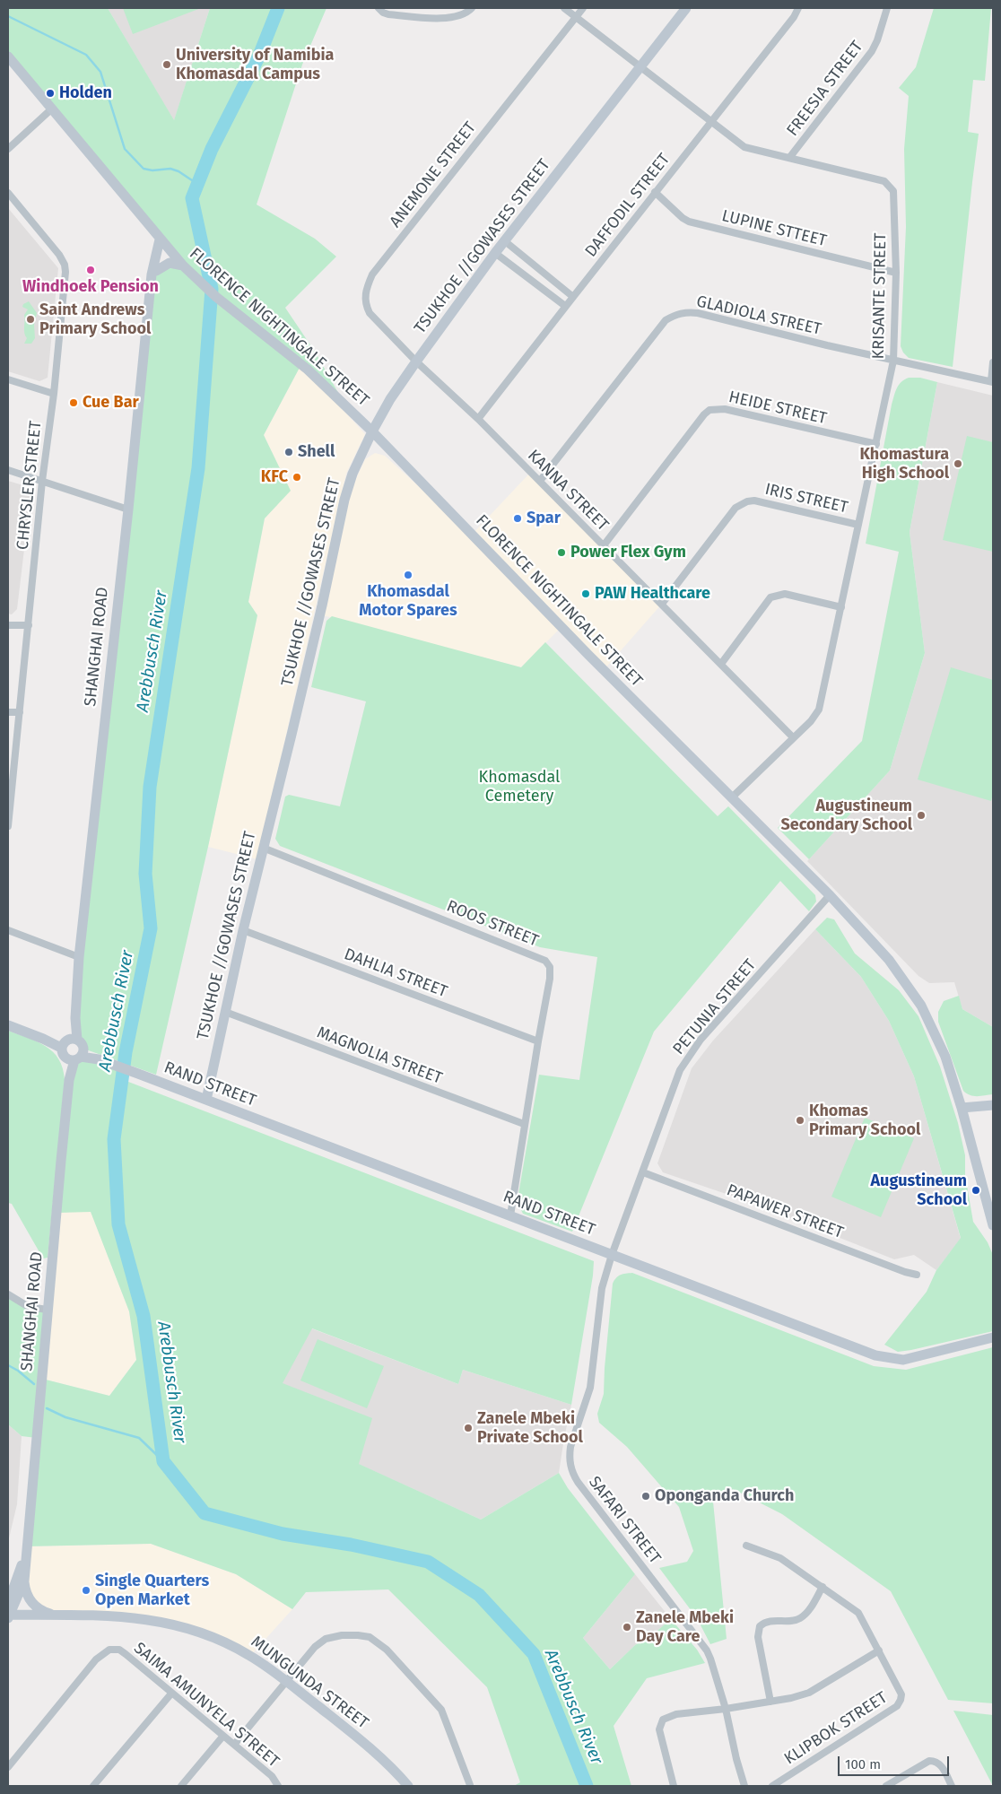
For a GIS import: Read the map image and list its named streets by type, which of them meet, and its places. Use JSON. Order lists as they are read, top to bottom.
{
  "streets": {
    "street": [
      "FREESIA STREET",
      "ANEMONE STREET",
      "DAFFODIL STREET",
      "LUPINE STTEET",
      "TSUKHOE //GOWASES STREET",
      "KRISANTE STREET",
      "GLADIOLA STREET",
      "FLORENCE NIGHTINGALE STREET",
      "HEIDE STREET",
      "CHRYSLER STREET",
      "KANNA STREET",
      "IRIS STREET",
      "SHANGHAI ROAD",
      "ROOS STREET",
      "DAHLIA STREET",
      "PETUNIA STREET",
      "MAGNOLIA STREET",
      "RAND STREET",
      "PAPAWER STREET",
      "SAFARI STREET",
      "MUNGUNDA STREET",
      "SAIMA AMUNYELA STREET",
      "KLIPBOK STREET"
    ]
  },
  "crossings": [
    ["FREESIA STREET", "KRISANTE STREET"],
    ["ANEMONE STREET", "TSUKHOE //GOWASES STREET"],
    ["ANEMONE STREET", "KRISANTE STREET"],
    ["ANEMONE STREET", "KANNA STREET"],
    ["DAFFODIL STREET", "LUPINE STTEET"],
    ["DAFFODIL STREET", "KRISANTE STREET"],
    ["DAFFODIL STREET", "KANNA STREET"],
    ["LUPINE STTEET", "KRISANTE STREET"],
    ["TSUKHOE //GOWASES STREET", "KRISANTE STREET"],
    ["TSUKHOE //GOWASES STREET", "FLORENCE NIGHTINGALE STREET"],
    ["TSUKHOE //GOWASES STREET", "KANNA STREET"],
    ["TSUKHOE //GOWASES STREET", "ROOS STREET"],
    ["TSUKHOE //GOWASES STREET", "DAHLIA STREET"],
    ["TSUKHOE //GOWASES STREET", "MAGNOLIA STREET"],
    ["TSUKHOE //GOWASES STREET", "RAND STREET"],
    ["KRISANTE STREET", "GLADIOLA STREET"],
    ["KRISANTE STREET", "FLORENCE NIGHTINGALE STREET"],
    ["KRISANTE STREET", "HEIDE STREET"],
    ["KRISANTE STREET", "KANNA STREET"],
    ["KRISANTE STREET", "IRIS STREET"],
    ["GLADIOLA STREET", "KANNA STREET"],
    ["FLORENCE NIGHTINGALE STREET", "SHANGHAI ROAD"],
    ["FLORENCE NIGHTINGALE STREET", "PETUNIA STREET"],
    ["HEIDE STREET", "KANNA STREET"],
    ["KANNA STREET", "IRIS STREET"],
    ["SHANGHAI ROAD", "RAND STREET"],
    ["SHANGHAI ROAD", "MUNGUNDA STREET"],
    ["ROOS STREET", "DAHLIA STREET"],
    ["ROOS STREET", "MAGNOLIA STREET"],
    ["ROOS STREET", "RAND STREET"],
    ["PETUNIA STREET", "RAND STREET"],
    ["PETUNIA STREET", "PAPAWER STREET"],
    ["PETUNIA STREET", "SAFARI STREET"],
    ["RAND STREET", "SAFARI STREET"]
  ],
  "water": ["Arebbusch River"],
  "parks": ["Khomasdal Cemetery"],
  "places": [
    "University of Namibia Khomasdal Campus",
    "Holden",
    "Windhoek Pension",
    "Saint Andrews Primary School",
    "Cue Bar",
    "Shell",
    "Khomastura High School",
    "KFC",
    "Spar",
    "Power Flex Gym",
    "Khomasdal Motor Spares",
    "PAW Healthcare",
    "Augustineum Secondary School",
    "Khomas Primary School",
    "Augustineum School",
    "Zanele Mbeki Private School",
    "Oponganda Church",
    "Single Quarters Open Market",
    "Zanele Mbeki Day Care"
  ],
  "scale_bar": "100 m"
}
